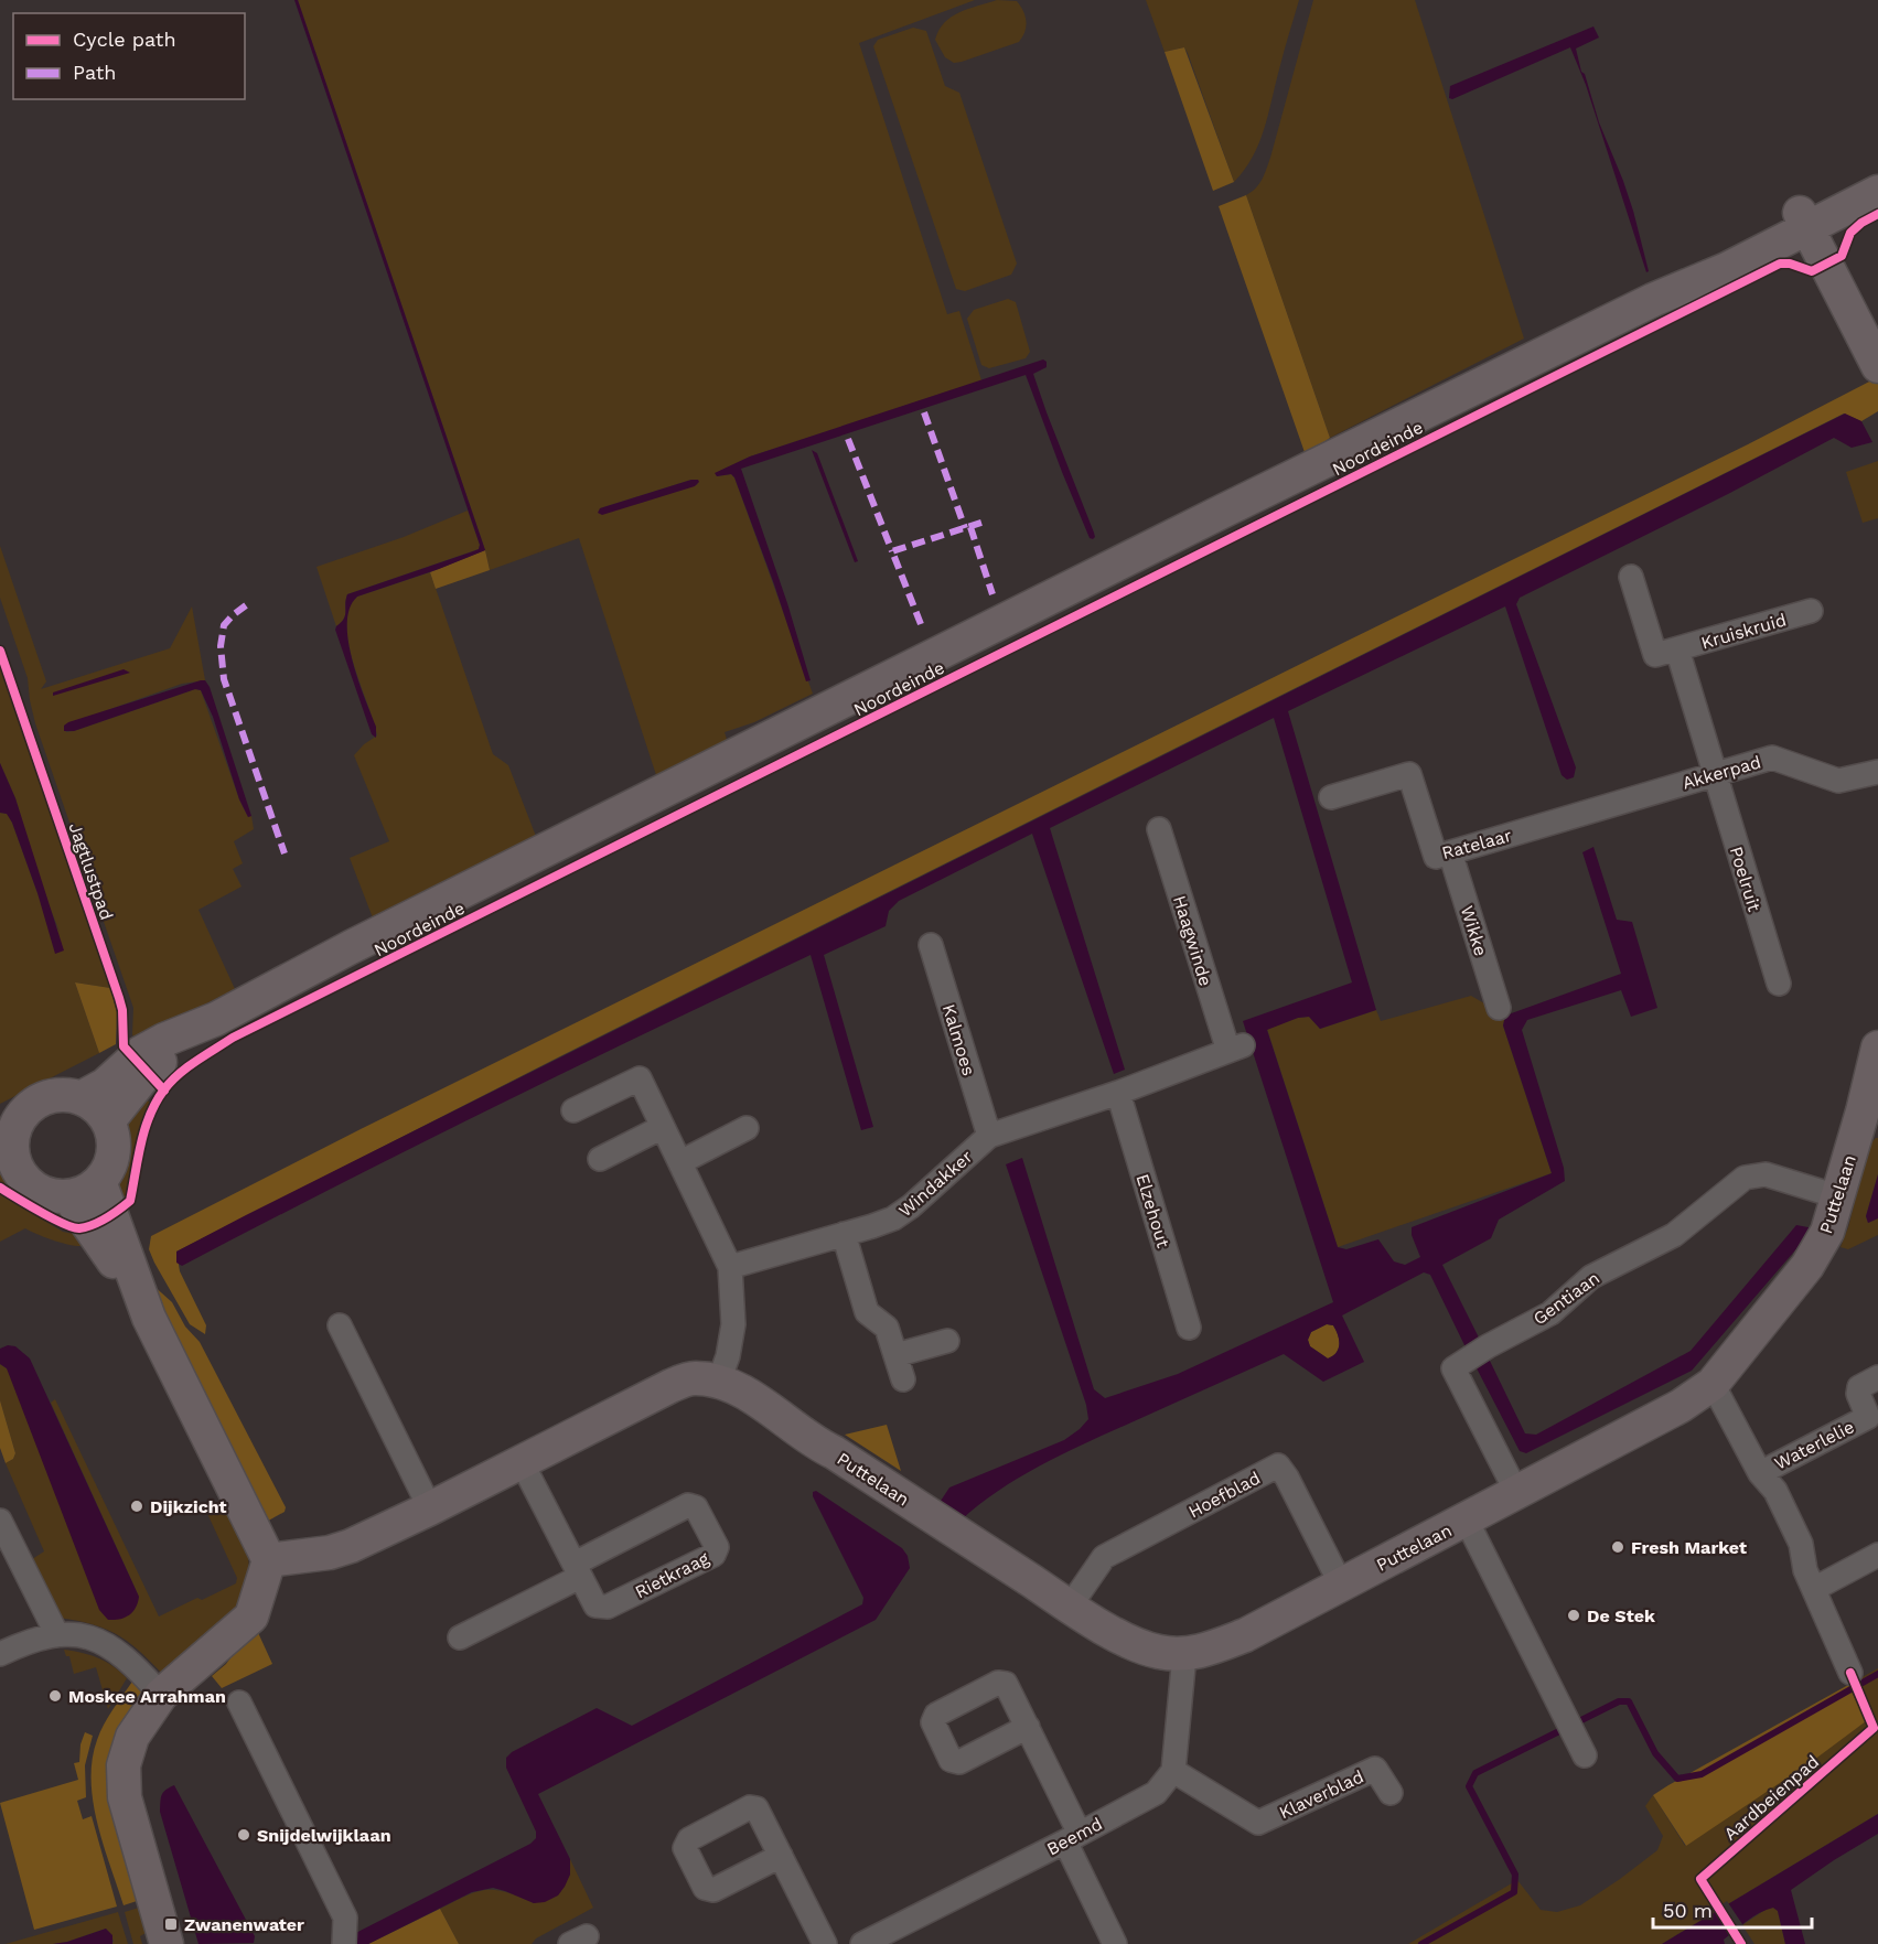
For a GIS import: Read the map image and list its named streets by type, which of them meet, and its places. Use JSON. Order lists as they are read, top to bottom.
{
  "streets": {
    "street": [
      "Noordeinde",
      "Kruiskruid",
      "Akkerpad",
      "Ratelaar",
      "Poelruit",
      "Wikke",
      "Haagwinde",
      "Kalmoes",
      "Windakker",
      "Puttelaan",
      "Elzehout",
      "Gentiaan",
      "Waterlelie",
      "Hoefblad",
      "Rietkraag",
      "Klaverblad",
      "Beemd"
    ],
    "cycle path": ["Jagtlustpad", "Aardbeienpad"]
  },
  "crossings": [
    ["Kruiskruid", "Akkerpad"],
    ["Kruiskruid", "Poelruit"],
    ["Akkerpad", "Ratelaar"],
    ["Akkerpad", "Poelruit"],
    ["Ratelaar", "Wikke"],
    ["Haagwinde", "Windakker"],
    ["Kalmoes", "Windakker"],
    ["Windakker", "Elzehout"],
    ["Puttelaan", "Gentiaan"],
    ["Puttelaan", "Waterlelie"],
    ["Puttelaan", "Hoefblad"],
    ["Puttelaan", "Rietkraag"],
    ["Klaverblad", "Beemd"]
  ],
  "places": {
    "other": [
      "Dijkzicht",
      "Fresh Market",
      "De Stek",
      "Moskee Arrahman",
      "Snijdelwijklaan"
    ],
    "transit": ["Zwanenwater"]
  },
  "legend": ["Cycle path", "Path"],
  "scale_bar": "50 m"
}
